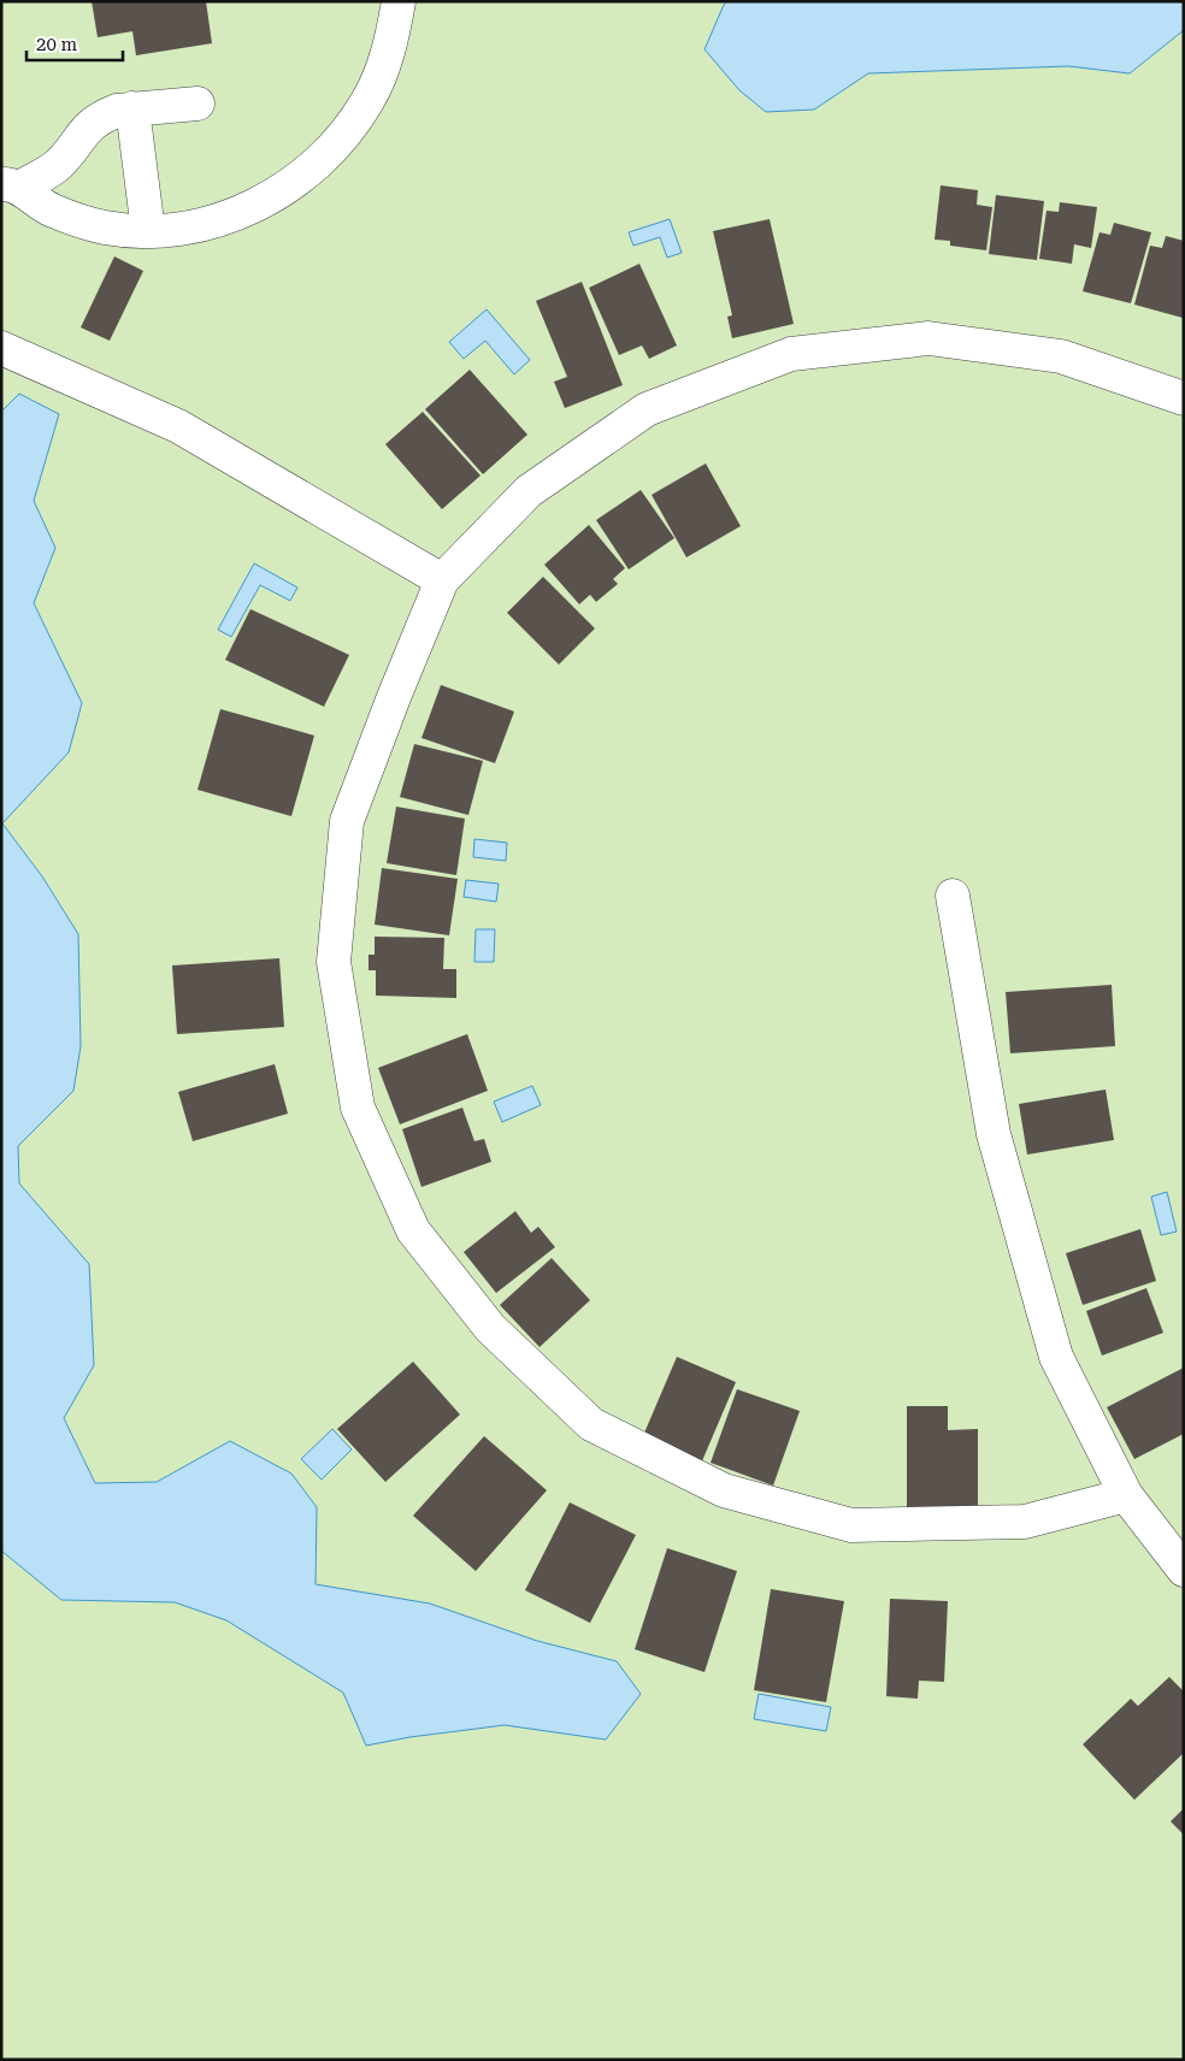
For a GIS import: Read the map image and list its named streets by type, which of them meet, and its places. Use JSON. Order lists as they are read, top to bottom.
{
  "scale_bar": "20 m"
}
